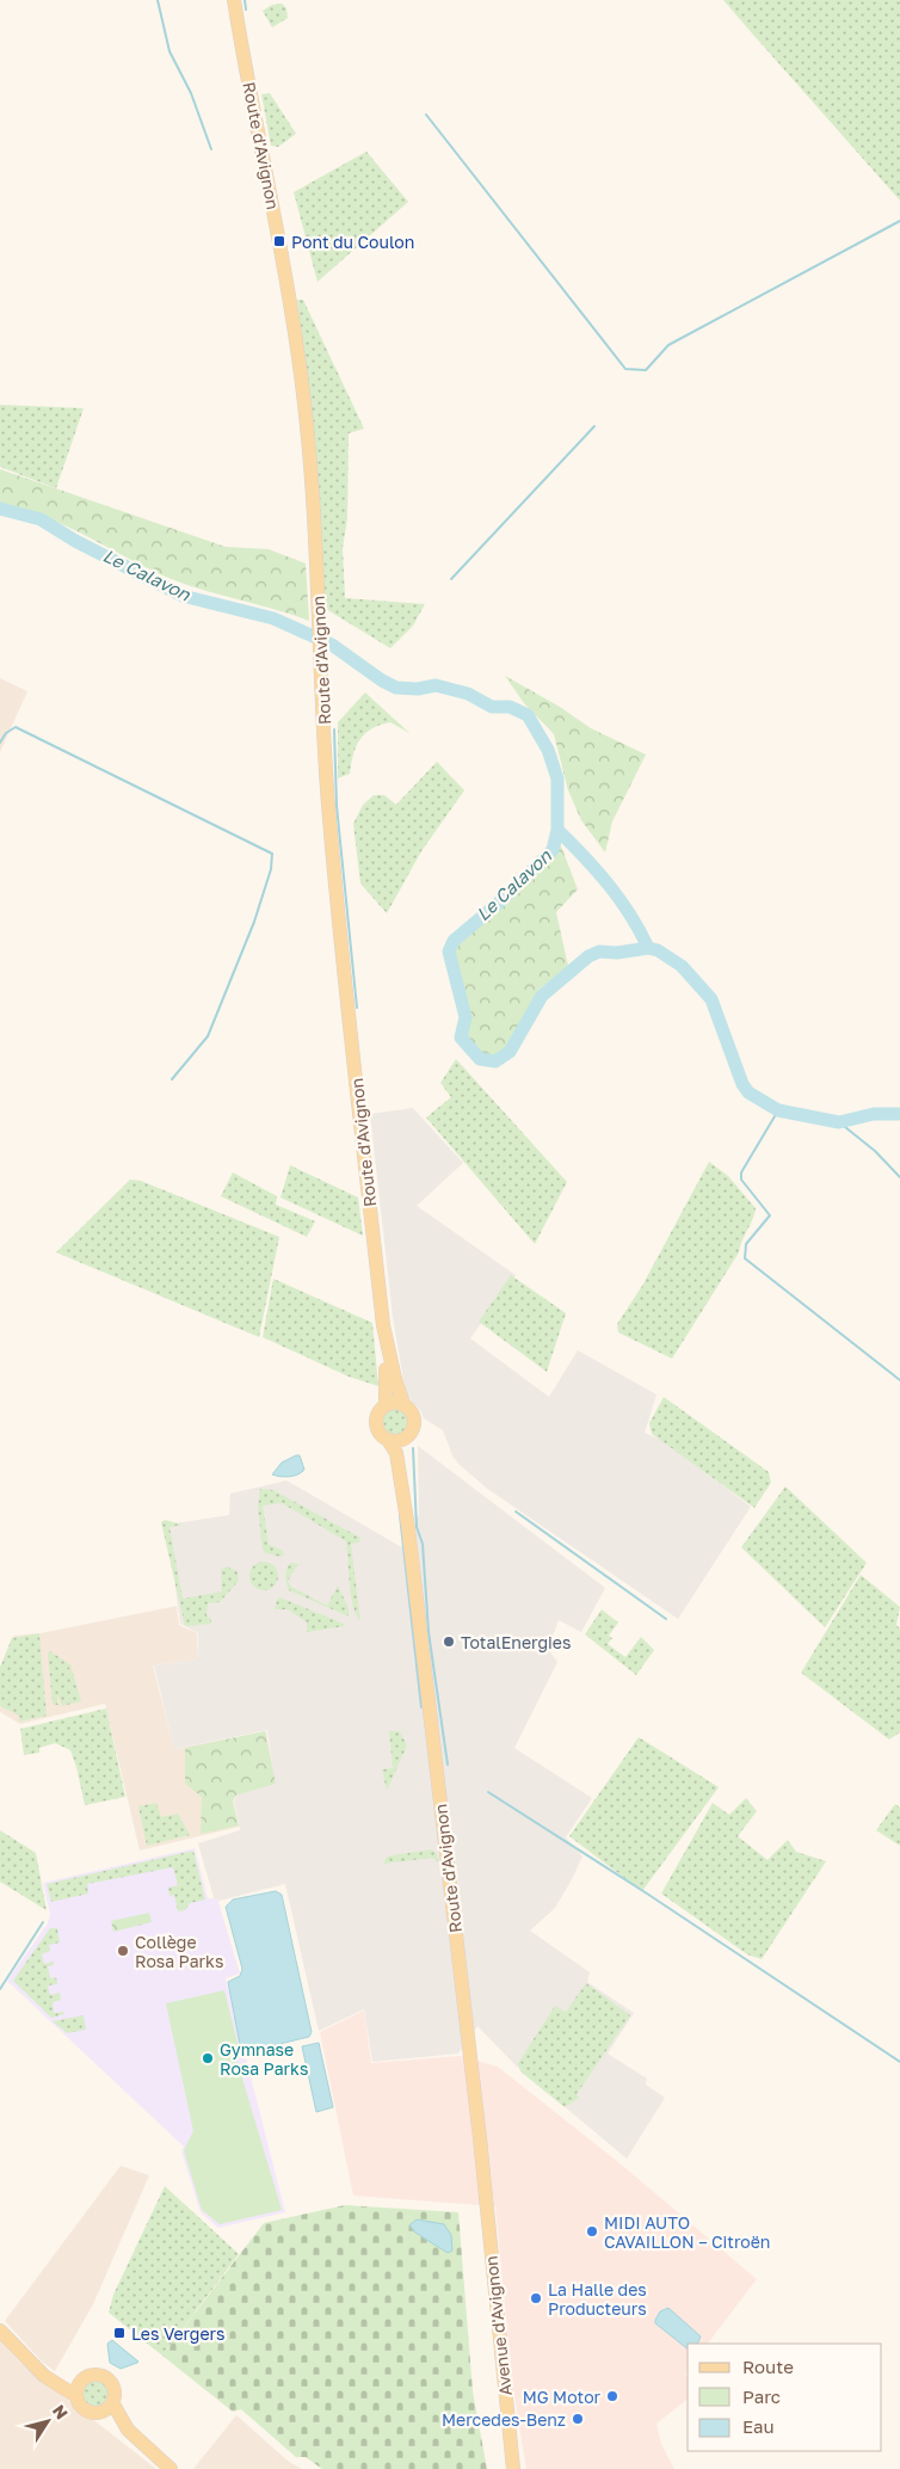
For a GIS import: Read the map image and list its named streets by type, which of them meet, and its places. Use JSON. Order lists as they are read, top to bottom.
{
  "streets": {
    "main road": ["Route d'Avignon", "Avenue d'Avignon"]
  },
  "crossings": [
    ["Route d'Avignon", "Avenue d'Avignon"]
  ],
  "water": ["Le Calavon"],
  "places": {
    "transit": ["Pont du Coulon", "Les Vergers"],
    "other": [
      "TotalEnergies",
      "Collège Rosa Parks",
      "Gymnase Rosa Parks",
      "MIDI AUTO CAVAILLON – Citroën",
      "La Halle des Producteurs",
      "MG Motor",
      "Mercedes-Benz"
    ]
  },
  "legend": ["Route", "Parc", "Eau"],
  "north": "top right"
}
